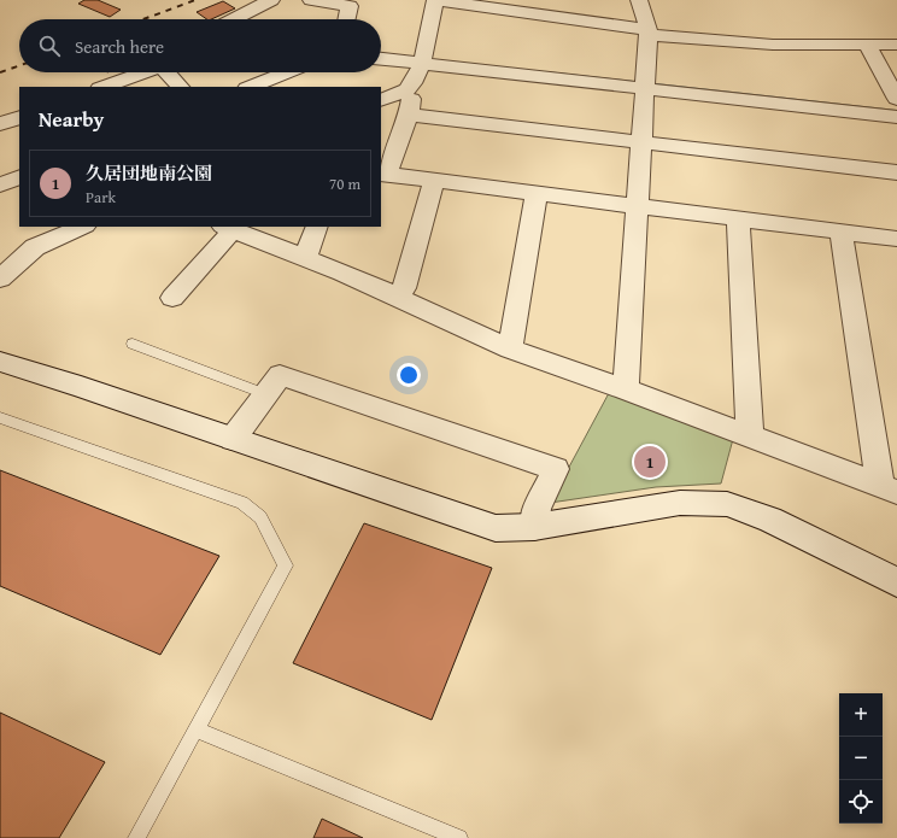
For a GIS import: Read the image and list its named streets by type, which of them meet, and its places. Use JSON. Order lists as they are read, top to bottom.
{
  "page": {
    "search": "Search here",
    "heading": "Nearby",
    "list": [
      {
        "mark": "1",
        "name": "久居団地南公園",
        "note": "Park",
        "value": "70 m"
      }
    ],
    "pins": "1",
    "map_buttons": ["+", "−"]
  }
}
